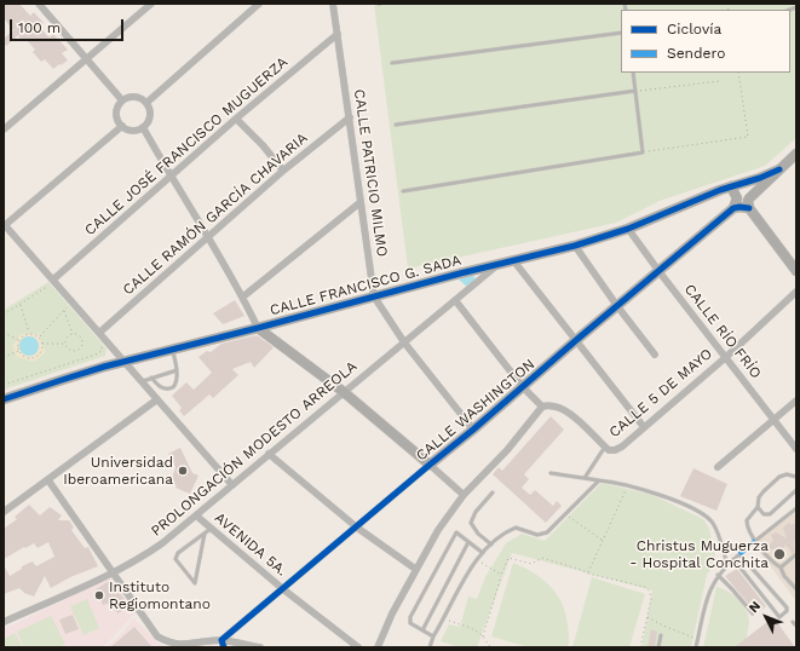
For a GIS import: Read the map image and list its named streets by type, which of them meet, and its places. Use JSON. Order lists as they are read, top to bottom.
{
  "streets": {
    "street": [
      "CALLE JOSÉ FRANCISCO MUGUERZA",
      "CALLE PATRICIO MILMO",
      "CALLE RAMÓN GARCÍA CHAVARIA",
      "CALLE FRANCISCO G. SADA",
      "CALLE RÍO FRÍO",
      "CALLE 5 DE MAYO",
      "CALLE WASHINGTON",
      "PROLONGACIÓN MODESTO ARREOLA",
      "AVENIDA 5A."
    ]
  },
  "crossings": [
    ["CALLE JOSÉ FRANCISCO MUGUERZA", "CALLE PATRICIO MILMO"],
    ["CALLE PATRICIO MILMO", "CALLE RAMÓN GARCÍA CHAVARIA"],
    ["CALLE PATRICIO MILMO", "CALLE FRANCISCO G. SADA"],
    ["CALLE PATRICIO MILMO", "CALLE WASHINGTON"],
    ["CALLE PATRICIO MILMO", "PROLONGACIÓN MODESTO ARREOLA"],
    ["CALLE FRANCISCO G. SADA", "CALLE RÍO FRÍO"],
    ["CALLE FRANCISCO G. SADA", "PROLONGACIÓN MODESTO ARREOLA"],
    ["CALLE RÍO FRÍO", "CALLE 5 DE MAYO"],
    ["CALLE RÍO FRÍO", "CALLE WASHINGTON"],
    ["CALLE WASHINGTON", "AVENIDA 5A."],
    ["PROLONGACIÓN MODESTO ARREOLA", "AVENIDA 5A."]
  ],
  "places": ["Universidad Iberoamericana", "Christus Muguerza - Hospital Conchita", "Instituto Regiomontano"],
  "legend": ["Ciclovía", "Sendero"],
  "scale_bar": "100 m",
  "north": "top left"
}
